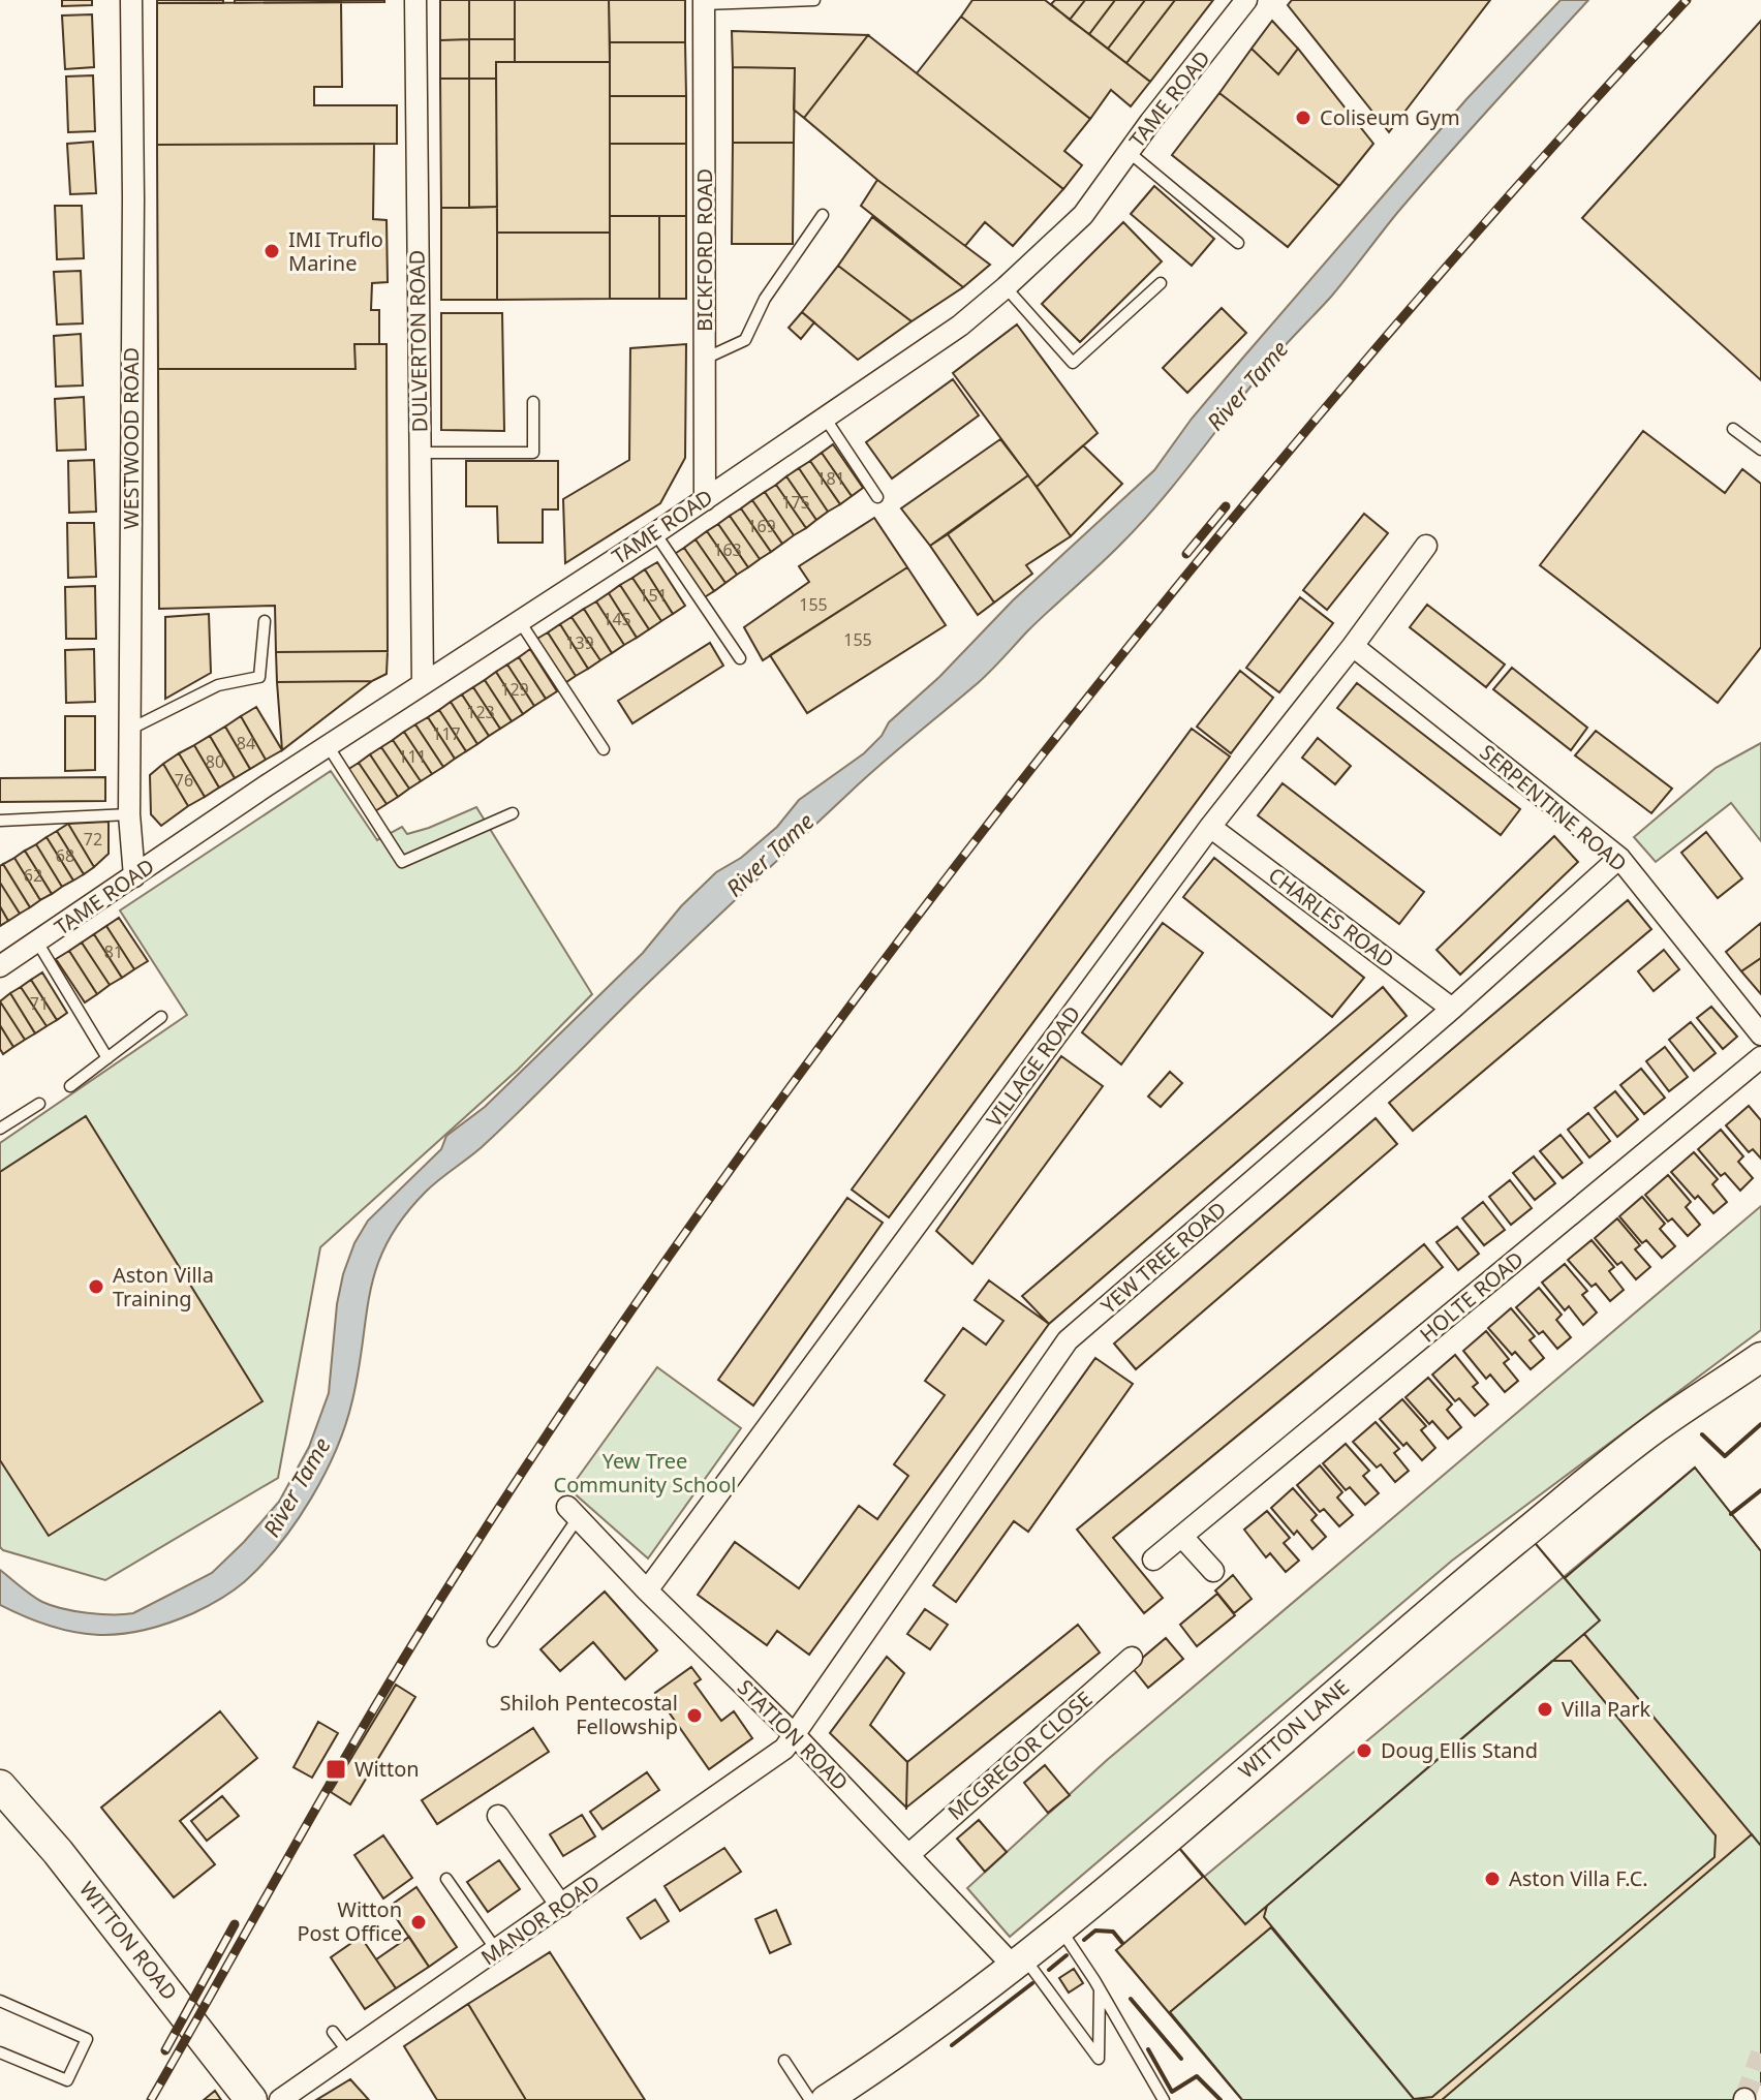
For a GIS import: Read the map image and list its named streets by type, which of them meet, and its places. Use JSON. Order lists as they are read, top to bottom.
{
  "streets": {
    "main road": ["WITTON LANE", "WITTON ROAD"],
    "street": [
      "TAME ROAD",
      "BICKFORD ROAD",
      "DULVERTON ROAD",
      "WESTWOOD ROAD",
      "SERPENTINE ROAD",
      "CHARLES ROAD",
      "VILLAGE ROAD",
      "YEW TREE ROAD",
      "HOLTE ROAD",
      "STATION ROAD",
      "MCGREGOR CLOSE",
      "MANOR ROAD"
    ]
  },
  "crossings": [
    ["TAME ROAD", "BICKFORD ROAD"],
    ["TAME ROAD", "DULVERTON ROAD"],
    ["TAME ROAD", "WESTWOOD ROAD"],
    ["SERPENTINE ROAD", "VILLAGE ROAD"],
    ["SERPENTINE ROAD", "YEW TREE ROAD"],
    ["CHARLES ROAD", "VILLAGE ROAD"],
    ["CHARLES ROAD", "YEW TREE ROAD"],
    ["VILLAGE ROAD", "STATION ROAD"],
    ["YEW TREE ROAD", "STATION ROAD"],
    ["YEW TREE ROAD", "MANOR ROAD"],
    ["WITTON LANE", "STATION ROAD"],
    ["STATION ROAD", "MCGREGOR CLOSE"],
    ["STATION ROAD", "MANOR ROAD"]
  ],
  "water": ["River Tame"],
  "parks": ["Yew Tree Community School"],
  "places": {
    "other": [
      "Coliseum Gym",
      "IMI Truflo Marine",
      "Aston Villa Training",
      "Villa Park",
      "Shiloh Pentecostal Fellowship",
      "Doug Ellis Stand",
      "Aston Villa F.C.",
      "Witton Post Office"
    ],
    "transit": ["Witton"]
  },
  "house_numbers": [
    "181",
    "175",
    "169",
    "163",
    "151",
    "155",
    "145",
    "155",
    "139",
    "129",
    "123",
    "117",
    "84",
    "111",
    "80",
    "76",
    "72",
    "68",
    "62",
    "81",
    "71"
  ]
}
